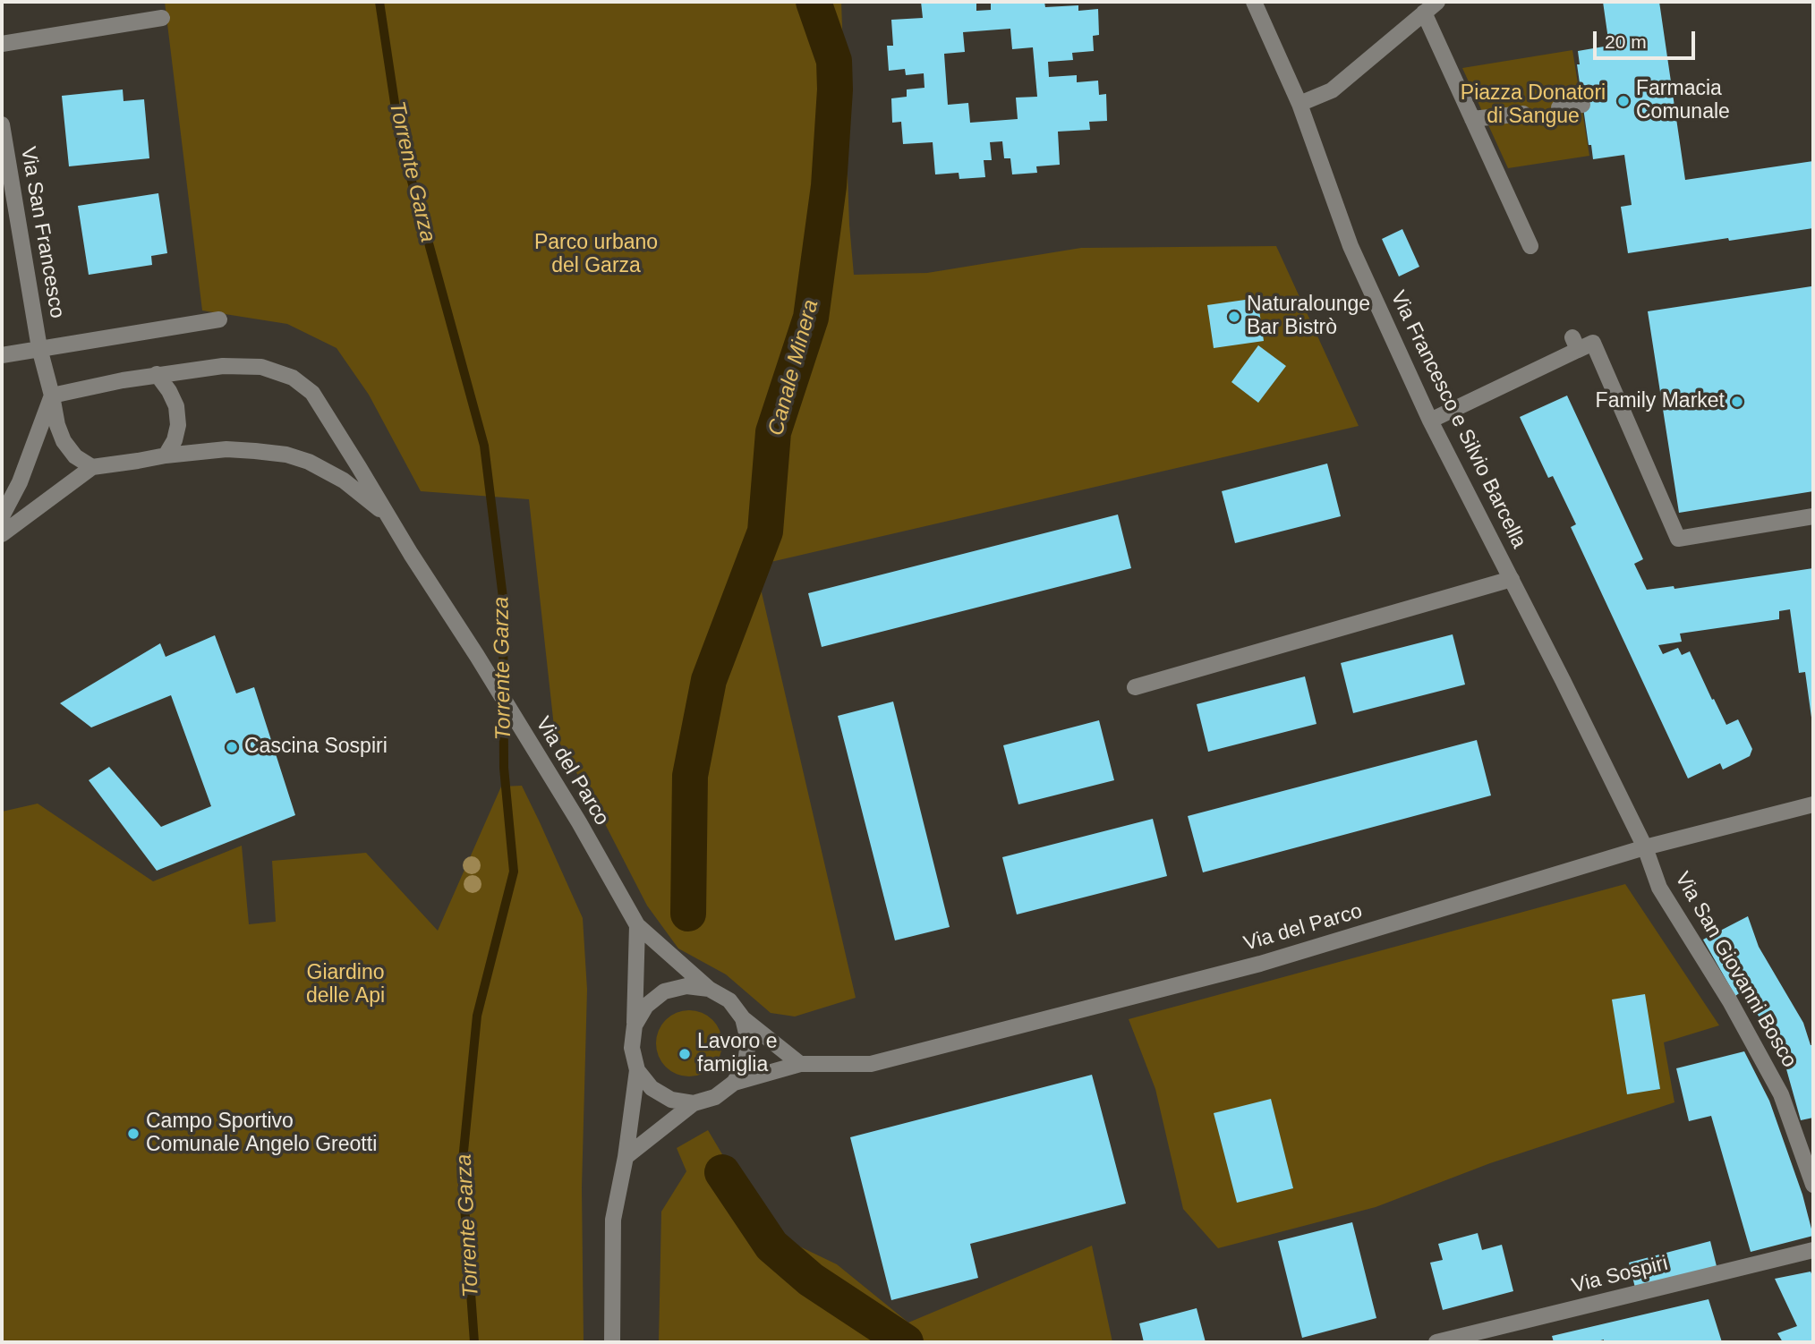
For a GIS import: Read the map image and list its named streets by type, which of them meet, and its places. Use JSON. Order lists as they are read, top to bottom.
{
  "streets": {
    "street": [
      "Via San Francesco",
      "Via Francesco e Silvio Barcella",
      "Via del Parco",
      "Via San Giovanni Bosco",
      "Via Sospiri"
    ]
  },
  "crossings": [
    ["Via San Francesco", "Via del Parco"],
    ["Via Francesco e Silvio Barcella", "Via del Parco"],
    ["Via Francesco e Silvio Barcella", "Via San Giovanni Bosco"],
    ["Via del Parco", "Via San Giovanni Bosco"]
  ],
  "water": ["Torrente Garza", "Canale Minera"],
  "parks": ["Piazza Donatori di Sangue", "Parco urbano del Garza", "Giardino delle Api"],
  "places": [
    "Farmacia Comunale",
    "Naturalounge Bar Bistrò",
    "Family Market",
    "Cascina Sospiri",
    "Lavoro e famiglia",
    "Campo Sportivo Comunale Angelo Greotti"
  ],
  "scale_bar": "20 m"
}
